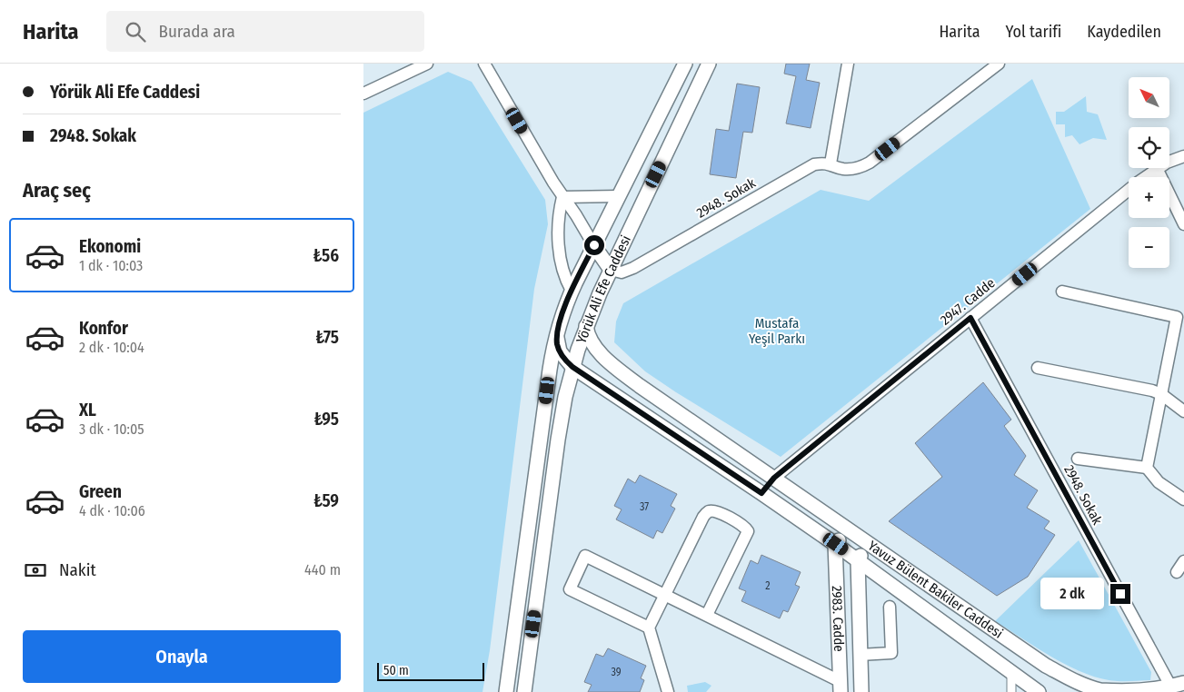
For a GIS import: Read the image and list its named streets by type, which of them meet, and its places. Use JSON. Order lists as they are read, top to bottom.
{
  "streets": {
    "street": [
      "2948. Sokak",
      "Yörük Ali Efe Caddesi",
      "2947. Cadde",
      "Yavuz Bülent Bakiler Caddesi",
      "2983. Cadde"
    ]
  },
  "crossings": [
    ["2948. Sokak", "Yörük Ali Efe Caddesi"],
    ["2948. Sokak", "2947. Cadde"],
    ["2948. Sokak", "Yavuz Bülent Bakiler Caddesi"],
    ["Yörük Ali Efe Caddesi", "Yavuz Bülent Bakiler Caddesi"],
    ["2947. Cadde", "Yavuz Bülent Bakiler Caddesi"],
    ["Yavuz Bülent Bakiler Caddesi", "2983. Cadde"]
  ],
  "parks": ["Mustafa Yeşil Parkı"],
  "house_numbers": ["37", "2", "39"],
  "scale_bar": "50 m",
  "north": "top left",
  "page": {
    "header": "Harita",
    "search": "Burada ara",
    "nav": ["Harita", "Yol tarifi", "Kaydedilen"],
    "banner": ["Yörük Ali Efe Caddesi", "2948. Sokak"],
    "map_buttons": ["+", "−"],
    "heading": "Araç seç",
    "list": [
      {
        "name": "Ekonomi",
        "note": "1 dk · 10:03",
        "value": "₺56"
      },
      {
        "name": "Konfor",
        "note": "2 dk · 10:04",
        "value": "₺75"
      },
      {
        "name": "XL",
        "note": "3 dk · 10:05",
        "value": "₺95"
      },
      {
        "name": "Green",
        "note": "4 dk · 10:06",
        "value": "₺59"
      }
    ],
    "pay": ["Nakit", "440 m"],
    "bubble": "2 dk",
    "buttons": "Onayla",
    "scale": "50 m"
  }
}
